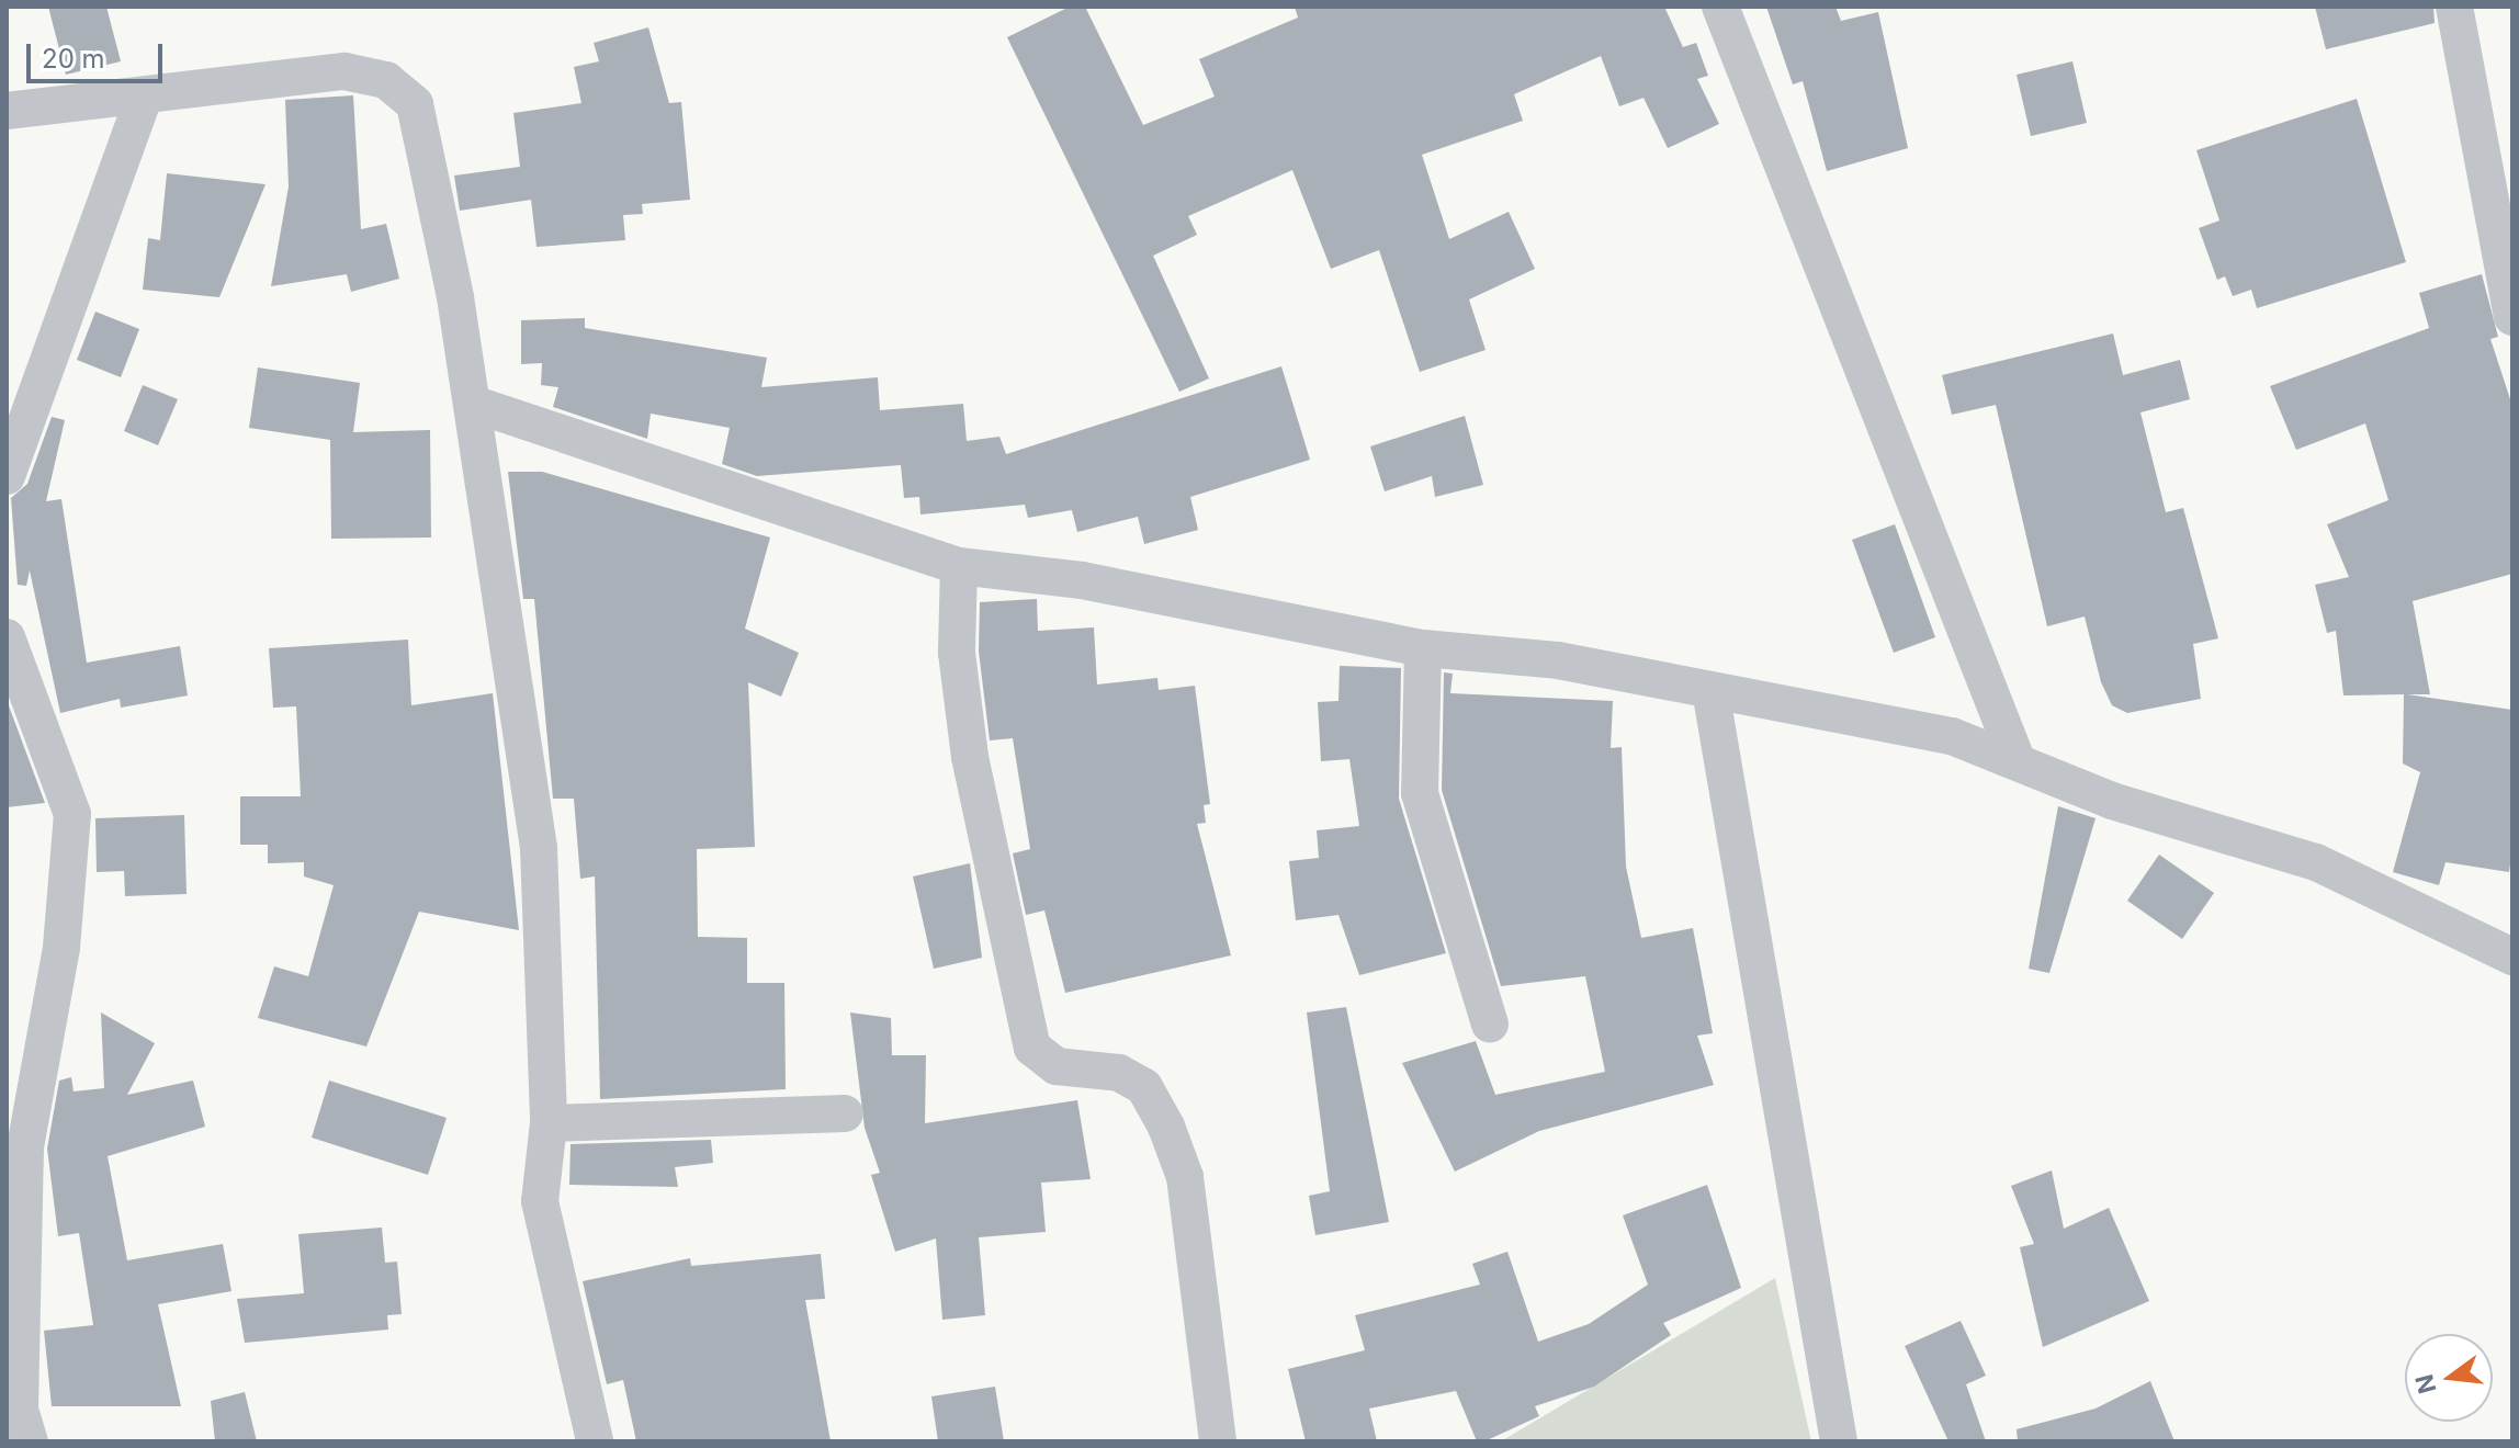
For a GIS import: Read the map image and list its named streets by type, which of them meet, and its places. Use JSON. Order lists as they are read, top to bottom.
{
  "scale_bar": "20 m",
  "north": "left"
}
